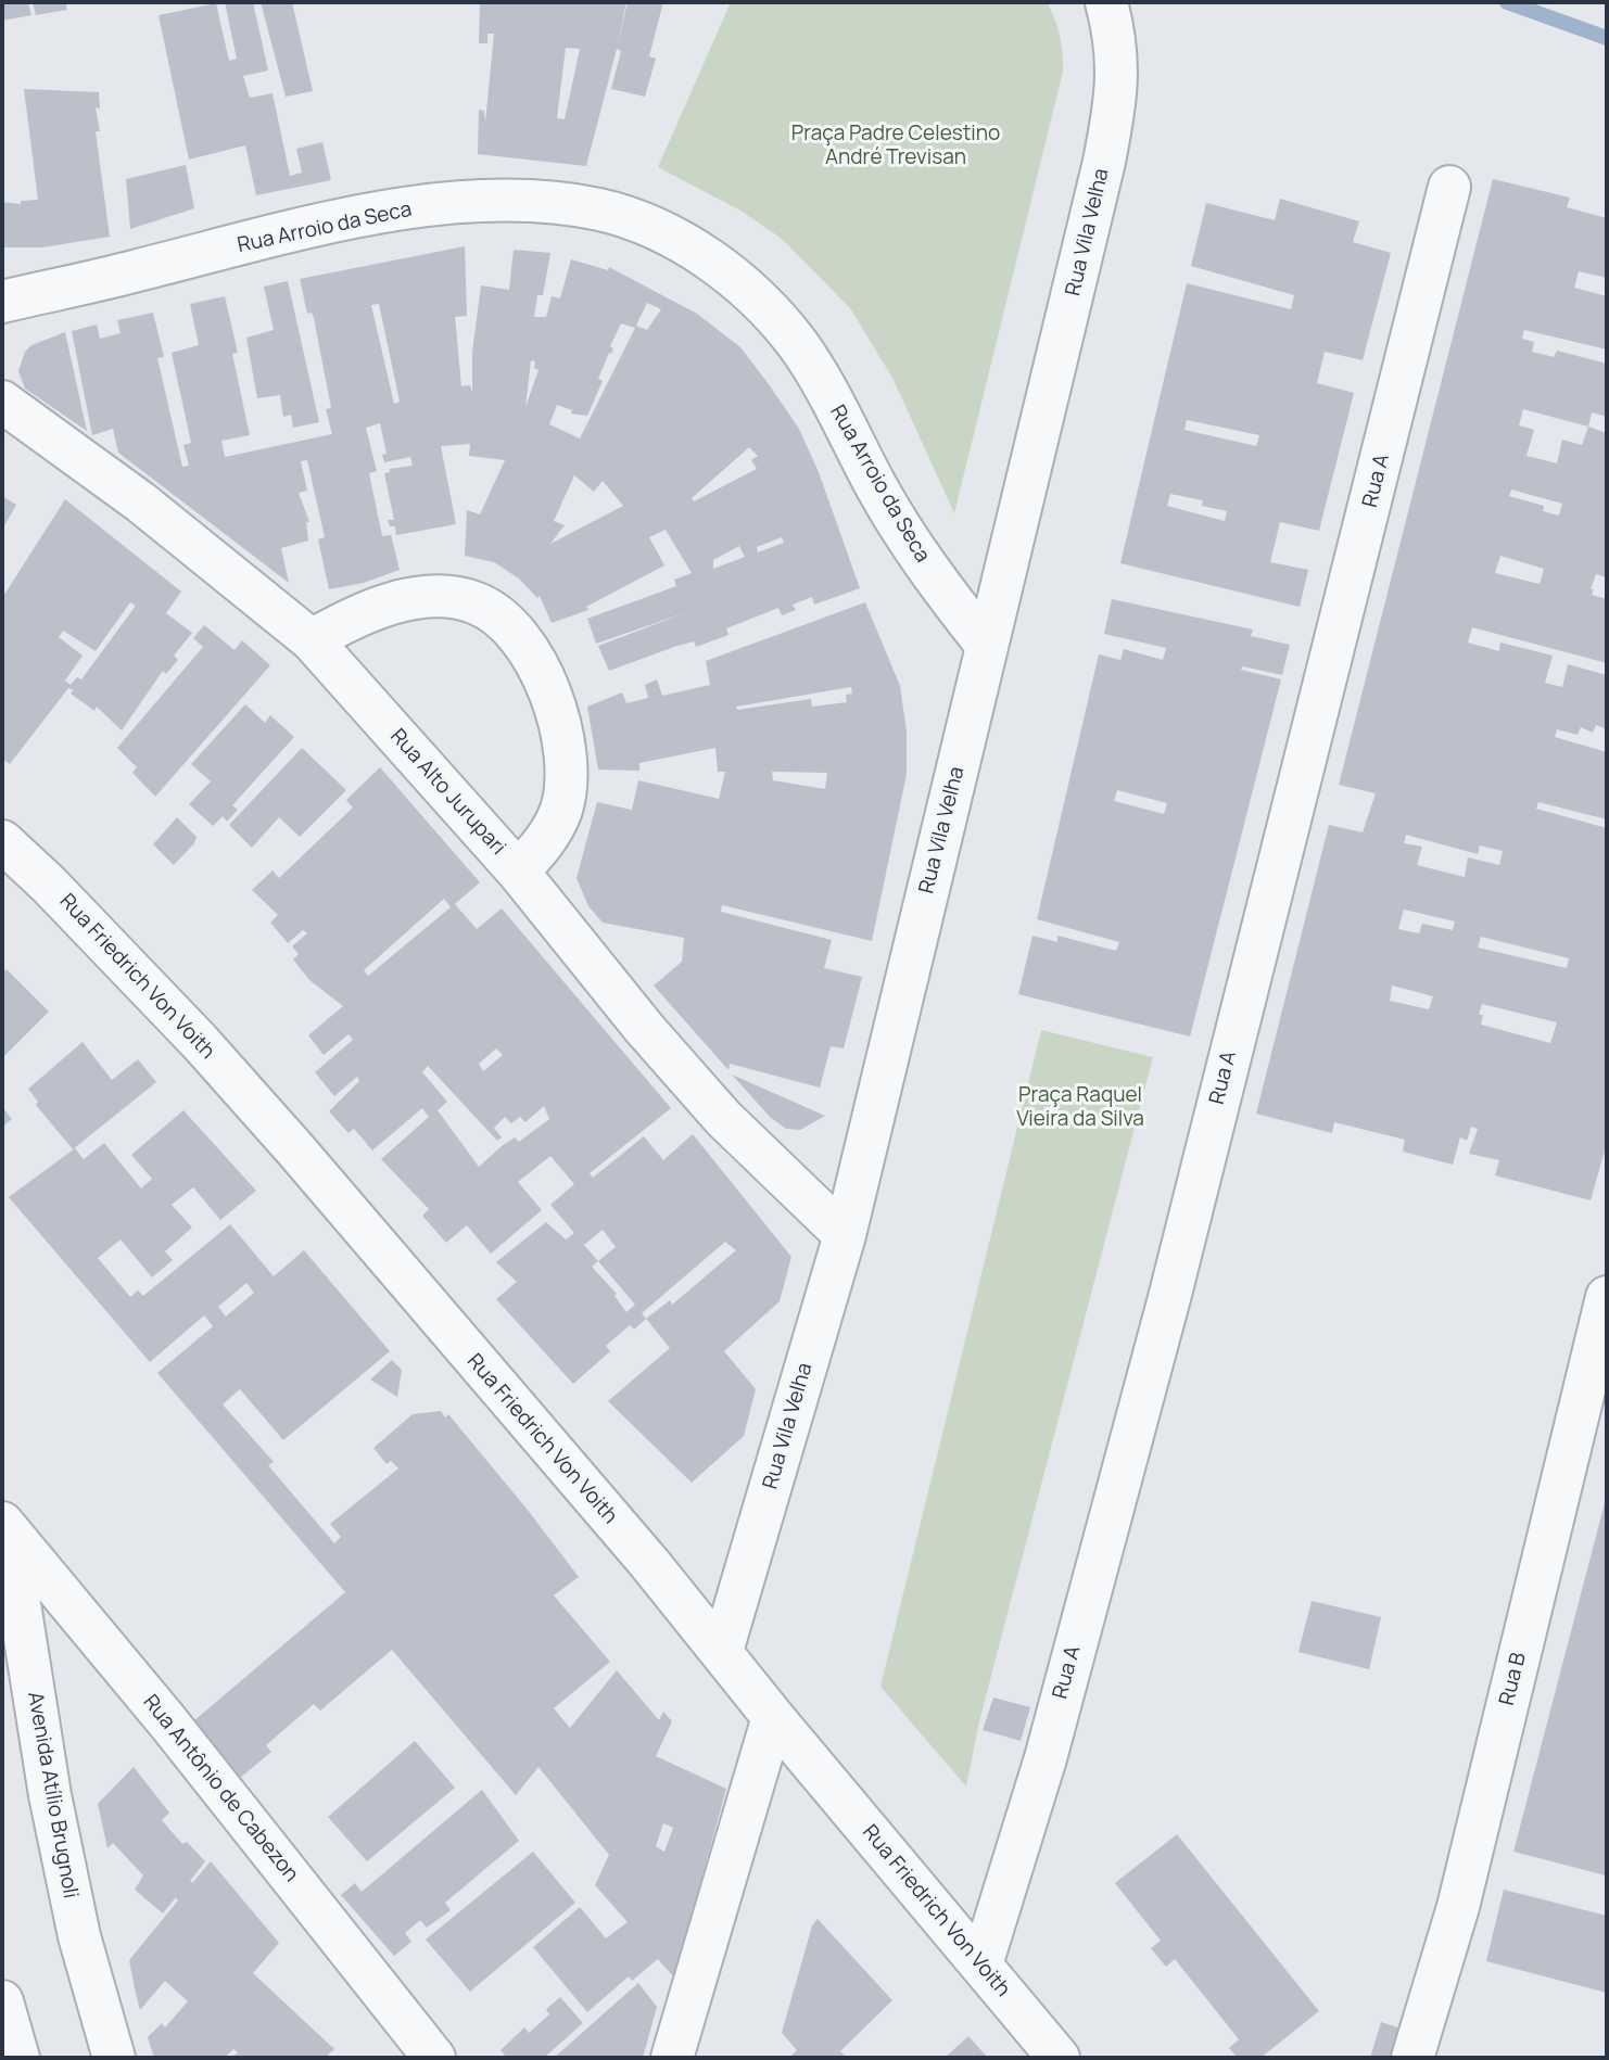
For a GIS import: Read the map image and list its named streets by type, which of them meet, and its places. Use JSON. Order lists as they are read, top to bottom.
{
  "streets": {
    "street": [
      "Rua Arroio da Seca",
      "Rua Vila Velha",
      "Rua A",
      "Rua Alto Jurupari",
      "Rua Friedrich Von Voith",
      "Rua B",
      "Rua Antônio de Cabezon",
      "Avenida Atílio Brugnoli"
    ]
  },
  "crossings": [
    ["Rua Arroio da Seca", "Rua Vila Velha"],
    ["Rua Vila Velha", "Rua Alto Jurupari"],
    ["Rua Vila Velha", "Rua Friedrich Von Voith"],
    ["Rua A", "Rua Friedrich Von Voith"],
    ["Rua Antônio de Cabezon", "Avenida Atílio Brugnoli"]
  ],
  "parks": ["Praça Padre Celestino André Trevisan", "Praça Raquel Vieira da Silva"]
}
